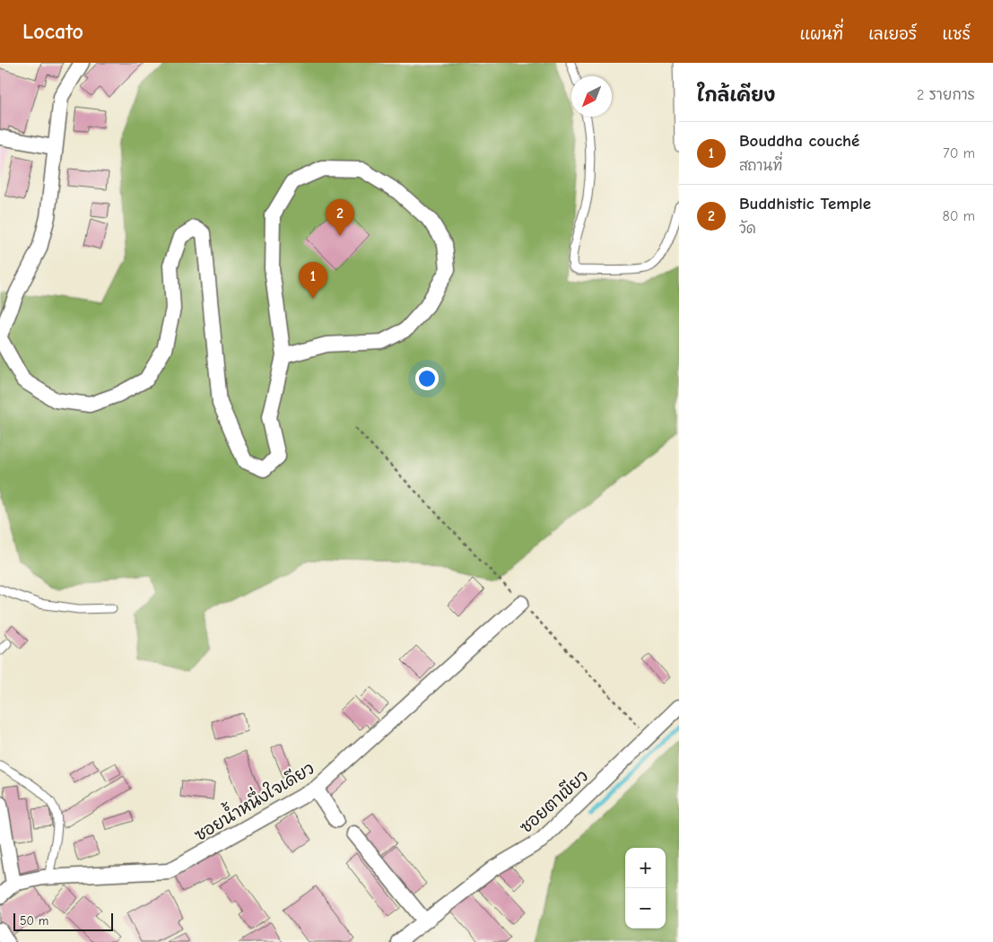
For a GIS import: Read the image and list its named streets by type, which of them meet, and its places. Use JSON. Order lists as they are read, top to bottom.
{
  "streets": {
    "street": ["ซอยน้ำหนึ่งใจเดียว", "ซอยตาเขียว"]
  },
  "scale_bar": "50 m",
  "north": "bottom left",
  "page": {
    "header": "Locato",
    "nav": ["แผนที่", "เลเยอร์", "แชร์"],
    "heading": ["ใกล้เคียง", "2 รายการ"],
    "list": [
      {
        "mark": "1",
        "name": "Bouddha couché",
        "note": "สถานที่",
        "value": "70 m"
      },
      {
        "mark": "2",
        "name": "Buddhistic Temple",
        "note": "วัด",
        "value": "80 m"
      }
    ],
    "pins": ["2", "1"],
    "map_buttons": ["+", "−"],
    "scale": "50 m"
  }
}
